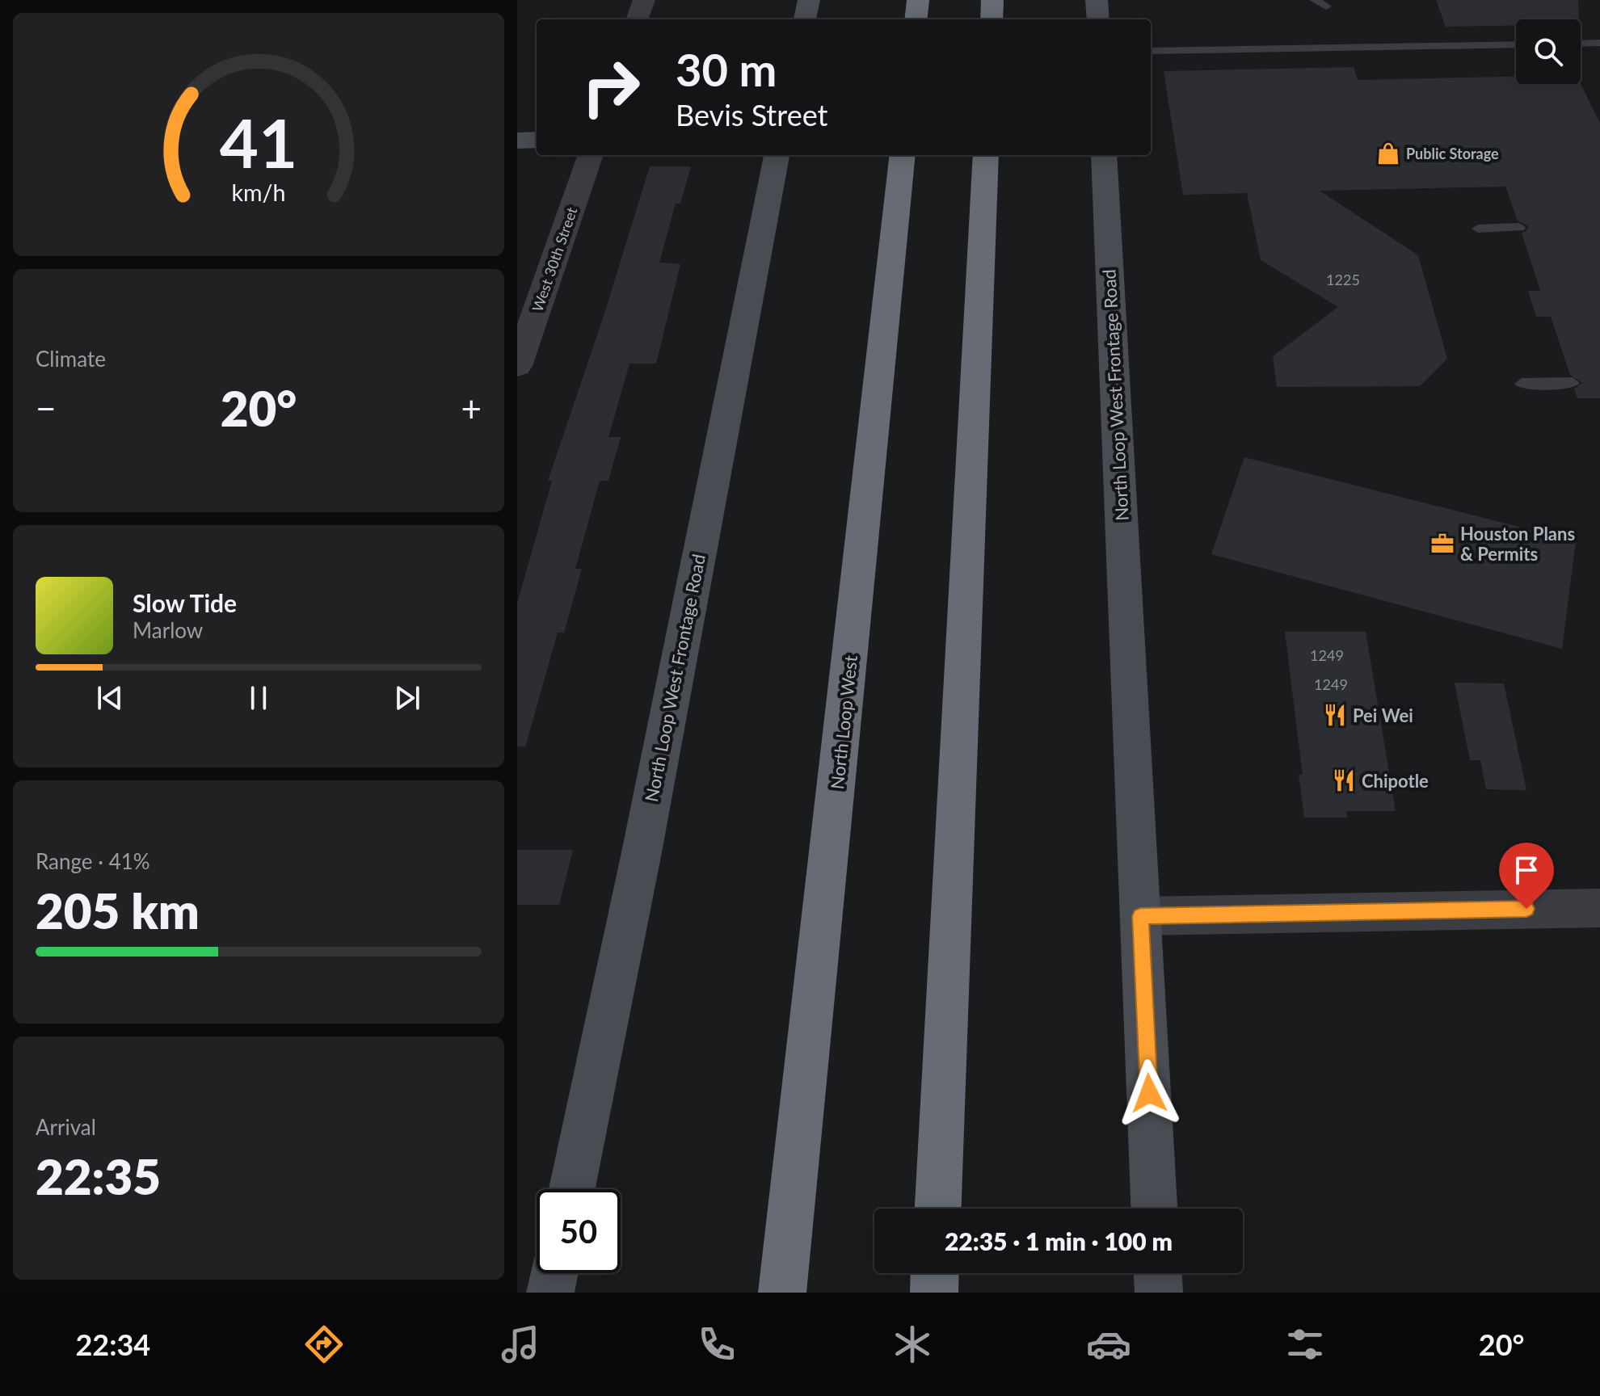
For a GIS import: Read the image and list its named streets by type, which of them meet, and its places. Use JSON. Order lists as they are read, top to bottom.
{
  "streets": {
    "highway": ["North Loop West"],
    "main road": ["North Loop West Frontage Road"],
    "street": ["West 30th Street"]
  },
  "places": {
    "shop": ["Public Storage"],
    "office": ["Houston Plans & Permits"],
    "restaurant": ["Pei Wei", "Chipotle"]
  },
  "house_numbers": ["1225", "1249", "1249"],
  "page": {
    "turn": ["30 m", "Bevis Street"],
    "tile": [
      "Climate",
      ["Range · 41%", "205 km"],
      ["Arrival", "22:35"]
    ],
    "heat": ["−", "20°", "+"],
    "song": ["Slow Tide", "Marlow"],
    "limit": "50",
    "trip": "22:35 · 1 min · 100 m",
    "tabs": ["22:34", "20°"],
    "gauge": ["41", "km/h"]
  }
}
